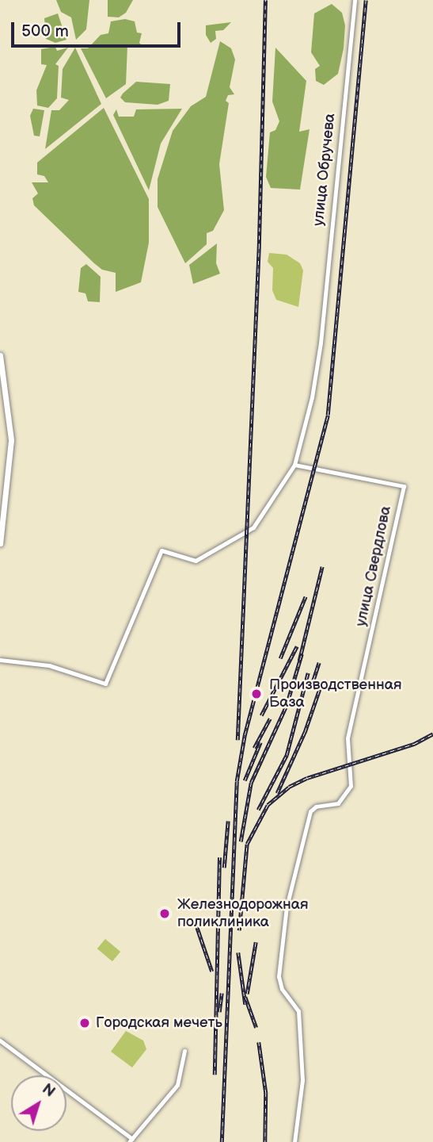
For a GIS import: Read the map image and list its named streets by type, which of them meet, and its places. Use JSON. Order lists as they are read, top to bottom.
{
  "streets": {
    "street": ["улица Обручева", "улица Свердлова"]
  },
  "crossings": [
    ["улица Обручева", "улица Свердлова"]
  ],
  "places": ["Производственная База", "Железнодорожная поликлиника", "Городская мечеть"],
  "scale_bar": "500 m",
  "north": "top right"
}
